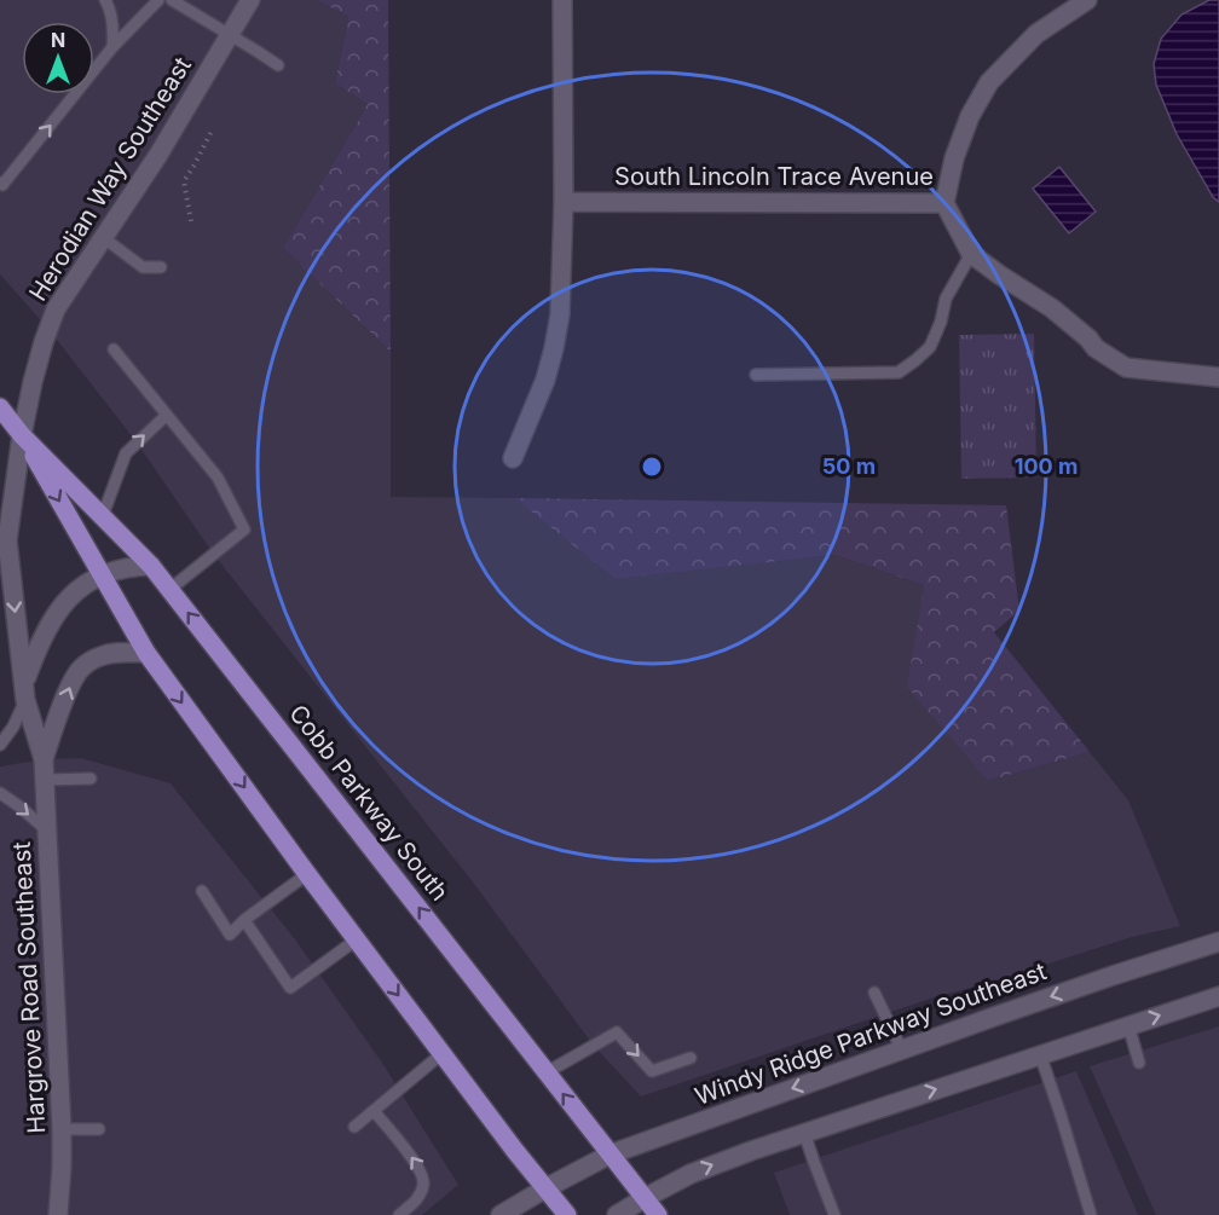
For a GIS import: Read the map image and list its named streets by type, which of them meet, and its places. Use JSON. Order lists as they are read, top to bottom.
{
  "streets": {
    "main road": ["Cobb Parkway South"],
    "street": [
      "South Lincoln Trace Avenue",
      "Herodian Way Southeast",
      "Hargrove Road Southeast",
      "Windy Ridge Parkway Southeast"
    ]
  },
  "crossings": [
    ["Herodian Way Southeast", "Cobb Parkway South"],
    ["Herodian Way Southeast", "Hargrove Road Southeast"],
    ["Cobb Parkway South", "Hargrove Road Southeast"],
    ["Cobb Parkway South", "Windy Ridge Parkway Southeast"]
  ],
  "north": "top",
  "rings": ["50 m", "100 m"]
}
